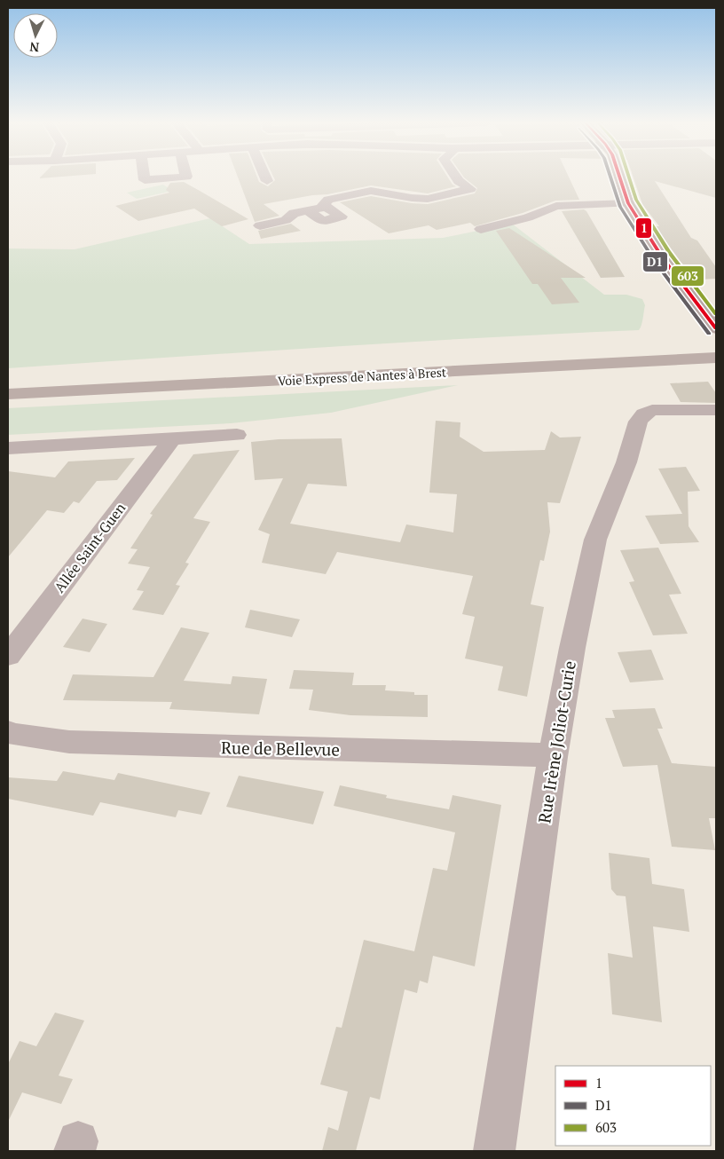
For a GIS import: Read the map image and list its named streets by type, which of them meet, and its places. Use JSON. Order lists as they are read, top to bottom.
{
  "streets": {
    "highway": ["Voie Express de Nantes à Brest"],
    "street": ["Allée Saint-Guen", "Rue Irène Joliot-Curie", "Rue de Bellevue"]
  },
  "crossings": [
    ["Rue Irène Joliot-Curie", "Rue de Bellevue"]
  ],
  "lines": ["transit line 1", "transit line D1", "transit line 603"],
  "legend": ["1", "D1", "603"],
  "north": "bottom"
}
